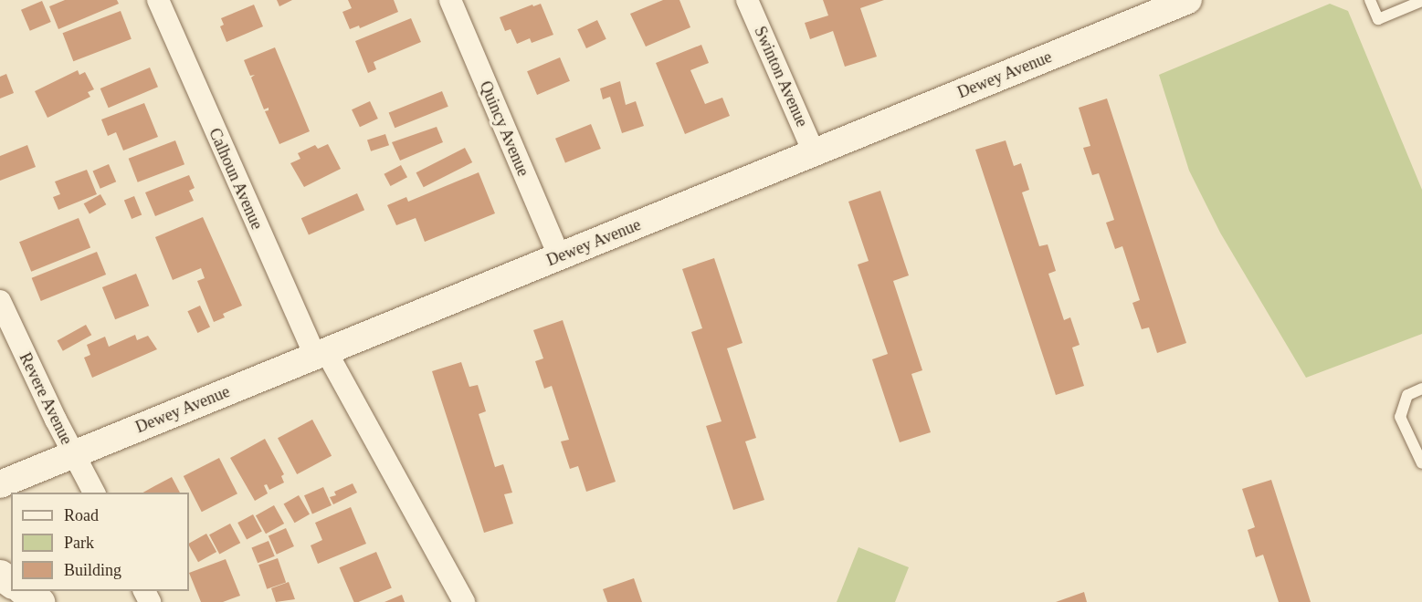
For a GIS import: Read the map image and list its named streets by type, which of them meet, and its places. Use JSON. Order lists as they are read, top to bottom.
{
  "streets": {
    "street": [
      "Dewey Avenue",
      "Swinton Avenue",
      "Quincy Avenue",
      "Calhoun Avenue",
      "Revere Avenue"
    ]
  },
  "crossings": [
    ["Dewey Avenue", "Swinton Avenue"],
    ["Dewey Avenue", "Quincy Avenue"],
    ["Dewey Avenue", "Calhoun Avenue"],
    ["Dewey Avenue", "Revere Avenue"]
  ],
  "legend": ["Road", "Park", "Building"]
}
